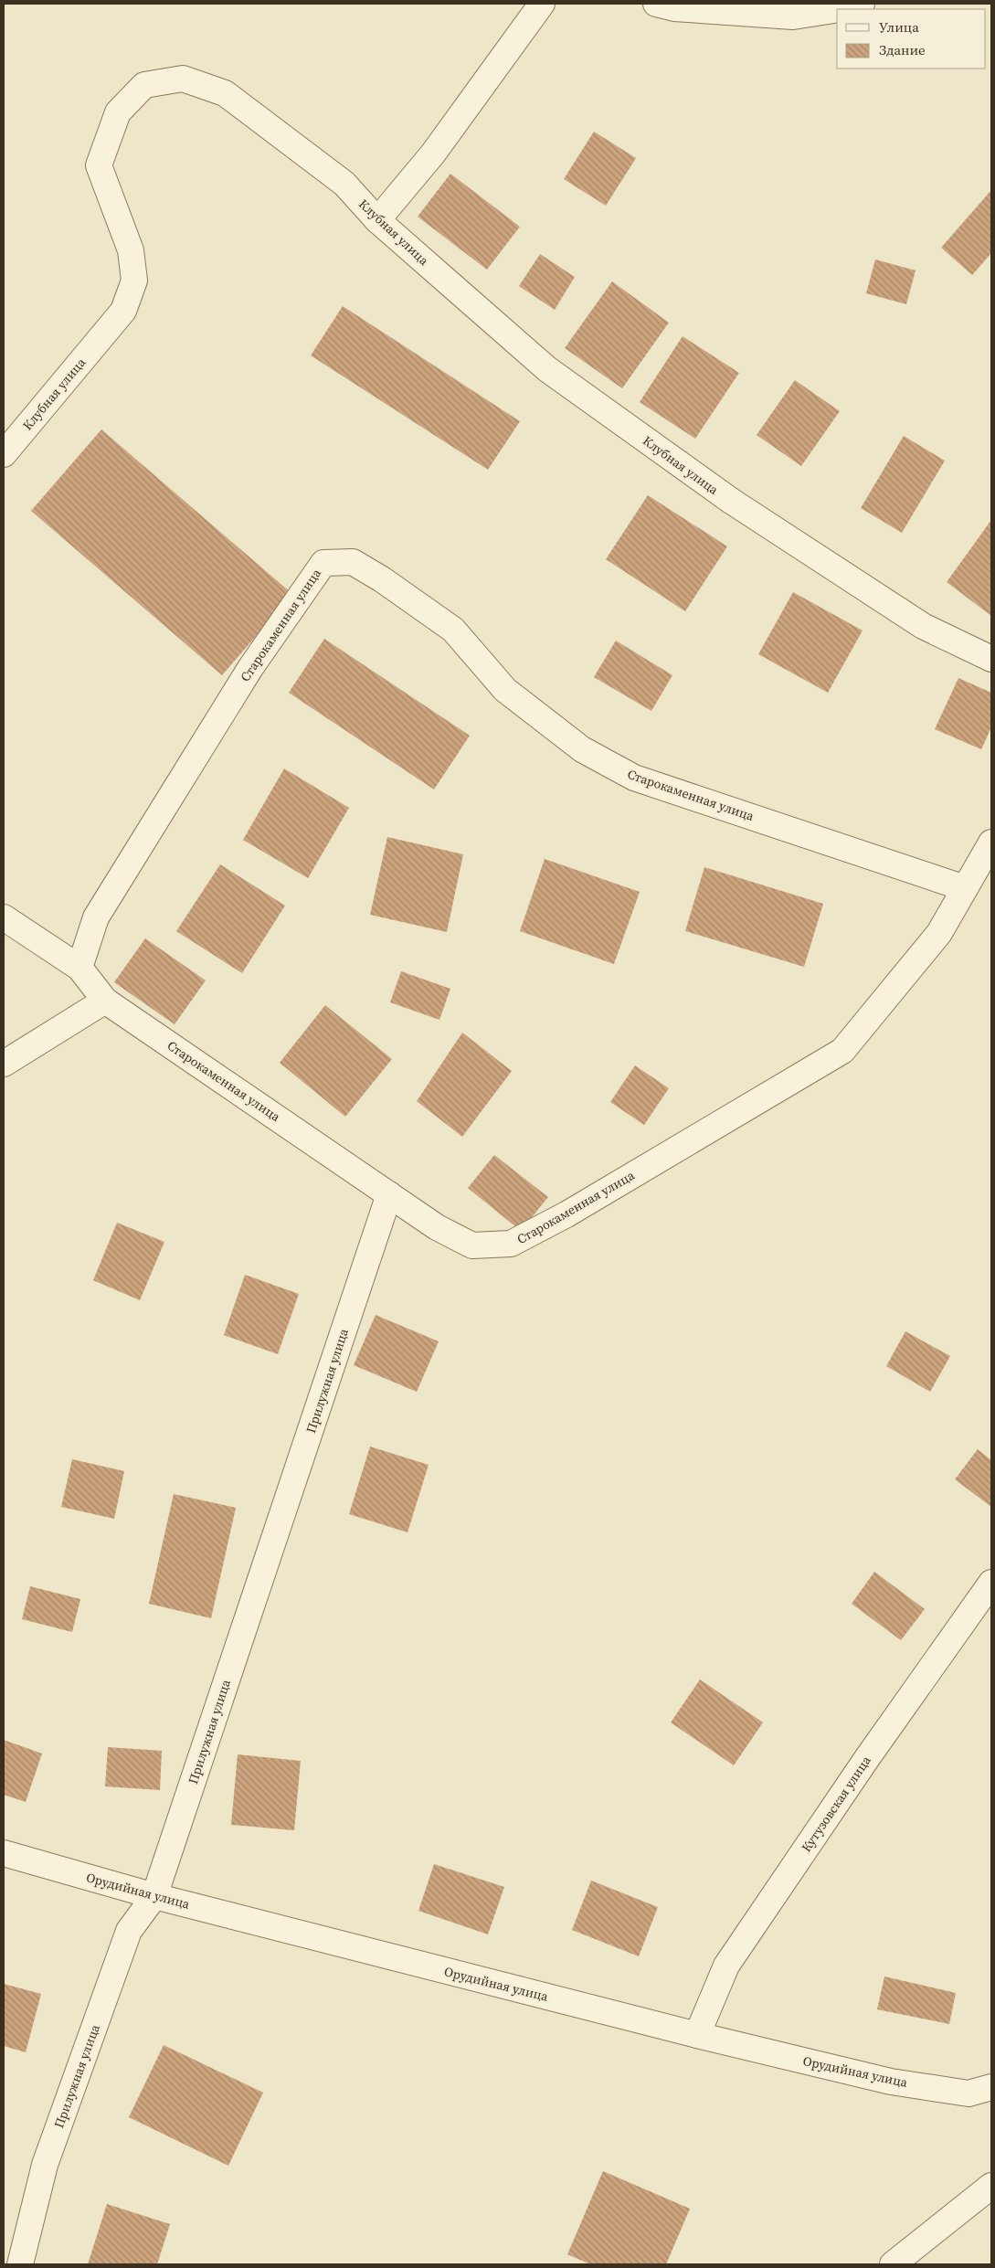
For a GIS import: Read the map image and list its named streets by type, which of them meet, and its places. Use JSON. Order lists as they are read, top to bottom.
{
  "streets": {
    "street": [
      "Клубная улица",
      "Старокаменная улица",
      "Прилужная улица",
      "Кутузовская улица",
      "Орудийная улица"
    ]
  },
  "crossings": [
    ["Старокаменная улица", "Прилужная улица"],
    ["Прилужная улица", "Орудийная улица"],
    ["Кутузовская улица", "Орудийная улица"]
  ],
  "legend": ["Улица", "Здание"]
}
